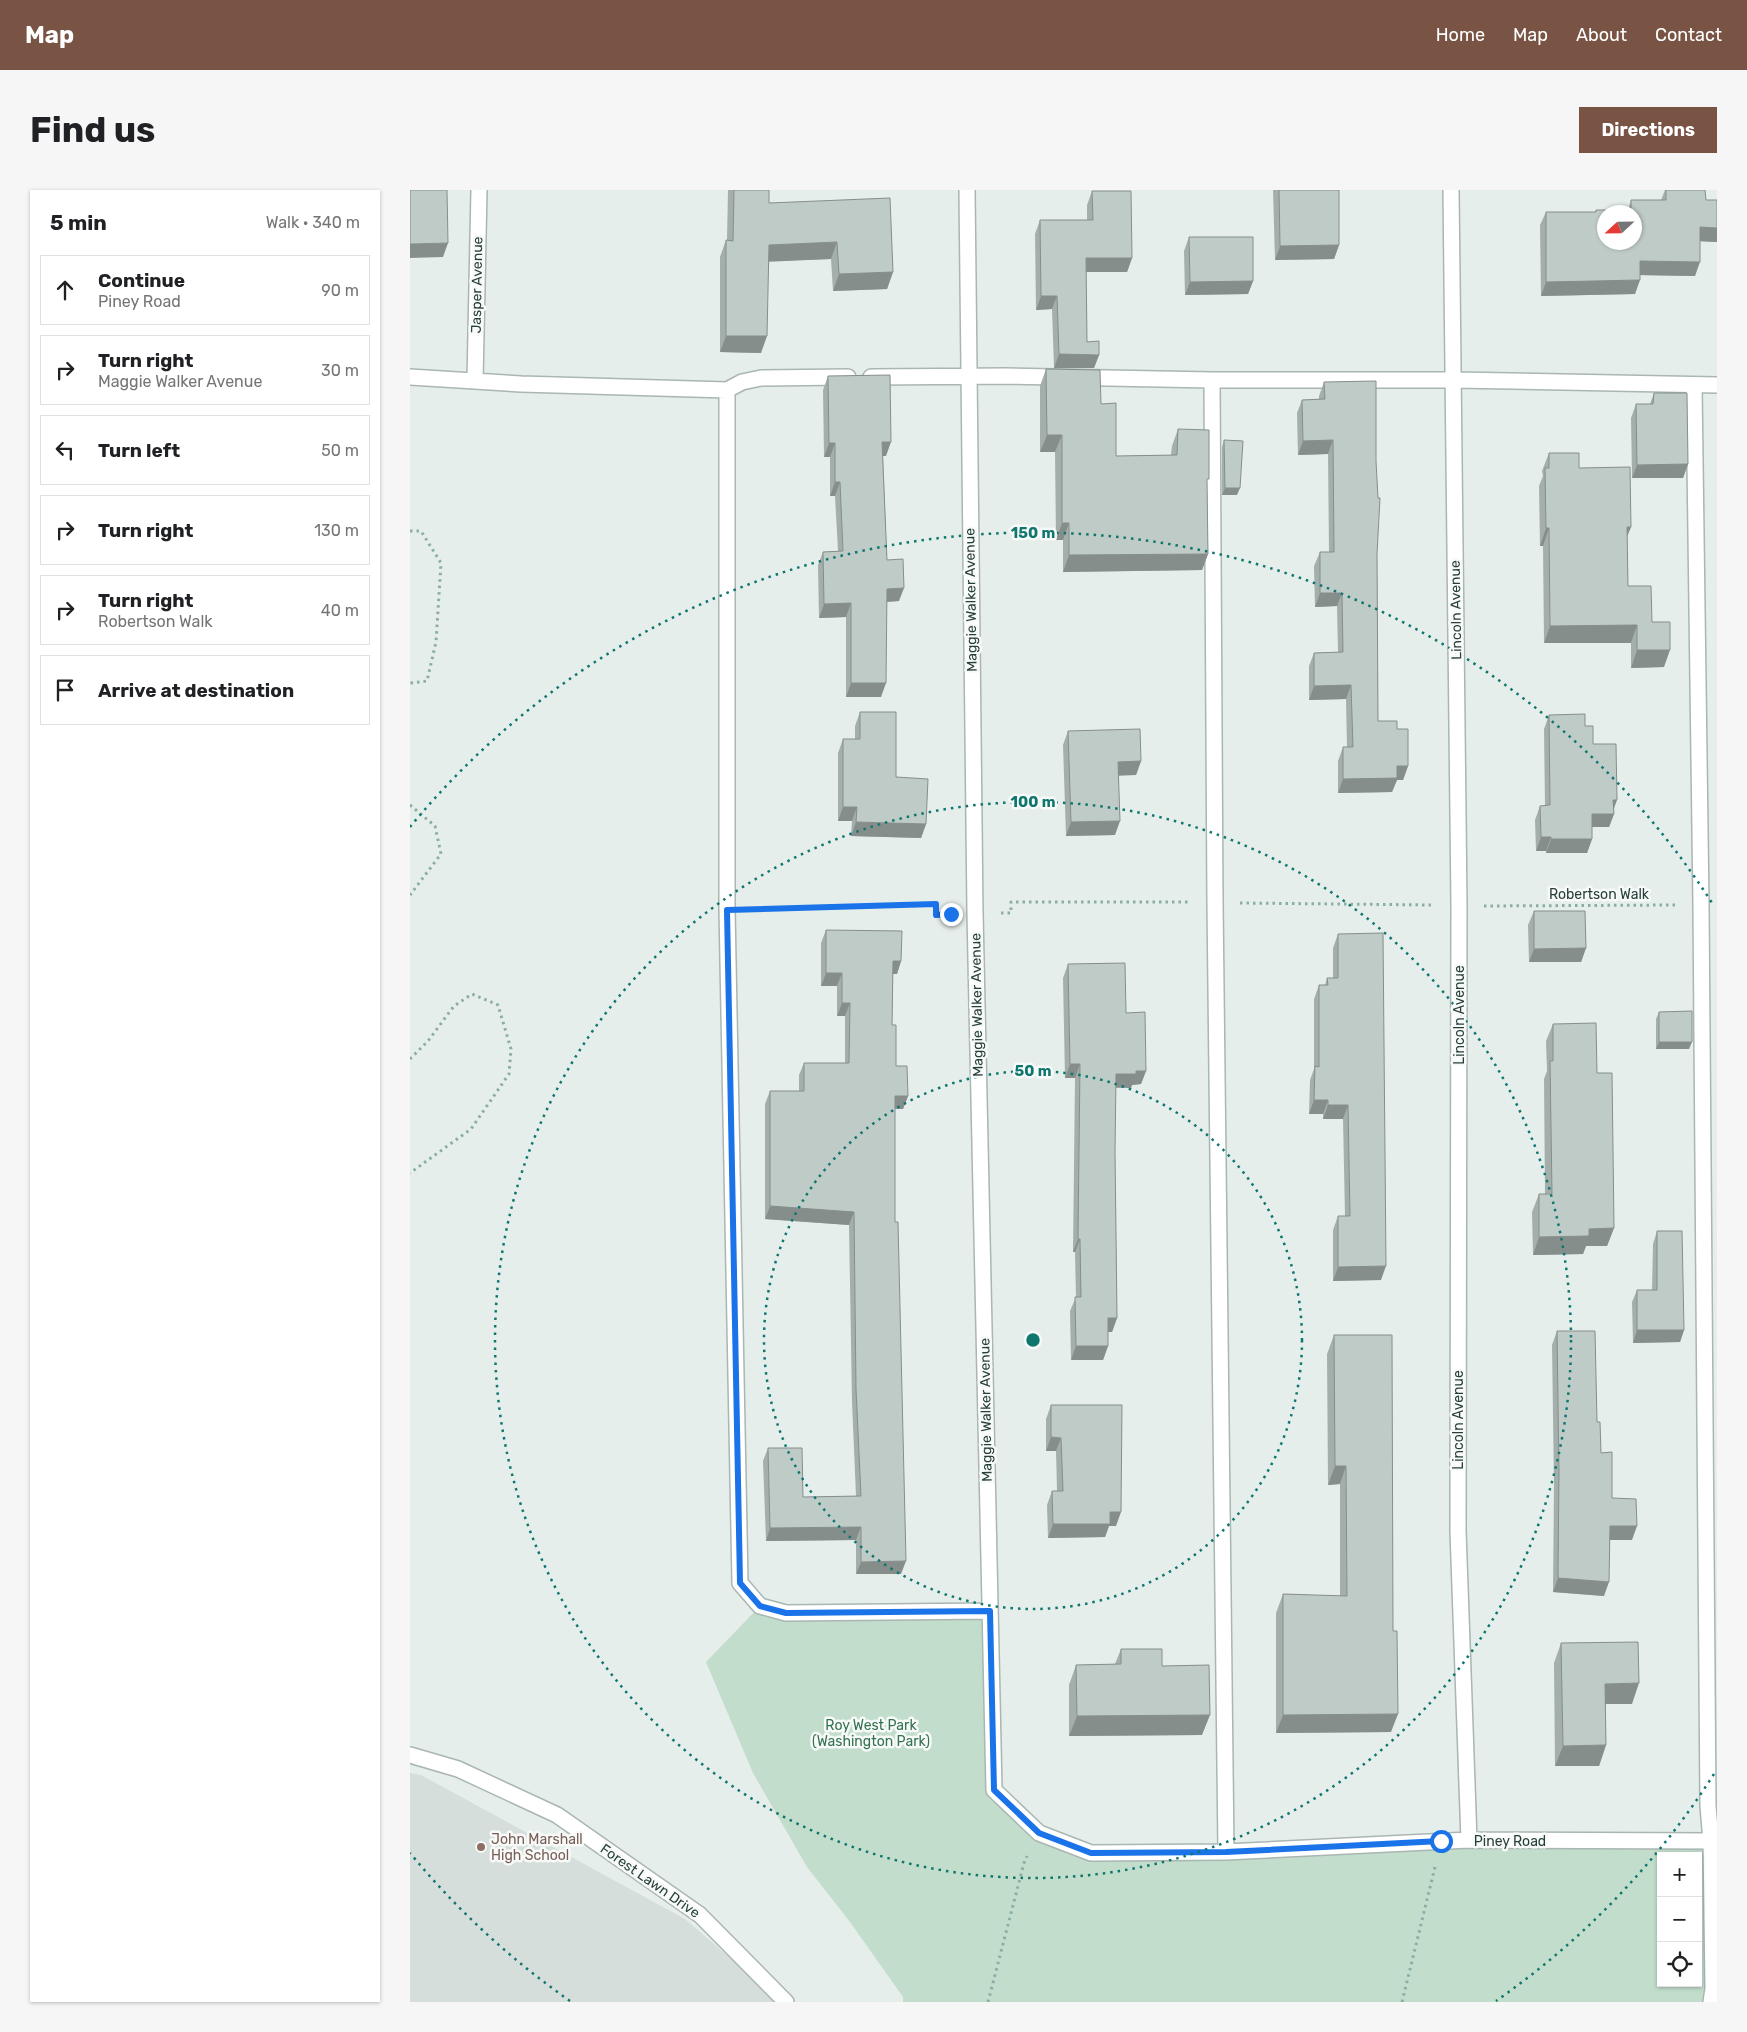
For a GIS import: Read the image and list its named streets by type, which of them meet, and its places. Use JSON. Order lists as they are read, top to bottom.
{
  "streets": {
    "street": [
      "Jasper Avenue",
      "Maggie Walker Avenue",
      "Lincoln Avenue",
      "Piney Road",
      "Forest Lawn Drive"
    ],
    "path": ["Robertson Walk"]
  },
  "crossings": [
    ["Maggie Walker Avenue", "Piney Road"],
    ["Lincoln Avenue", "Piney Road"]
  ],
  "parks": ["Roy West Park (Washington Park)"],
  "places": ["John Marshall High School"],
  "north": "left",
  "page": {
    "header": "Map",
    "nav": [
      "Home",
      "Map",
      "About",
      "Contact"
    ],
    "buttons": "Directions",
    "title": "Find us",
    "heading": ["5 min", "Walk · 340 m"],
    "list": [
      ["Continue", "Piney Road", "90 m"],
      ["Turn right", "Maggie Walker Avenue", "30 m"],
      ["Turn left", "50 m"],
      ["Turn right", "130 m"],
      ["Turn right", "Robertson Walk", "40 m"],
      "Arrive at destination"
    ],
    "map_buttons": ["+", "−"]
  },
  "rings": ["150 m", "100 m", "50 m"]
}
